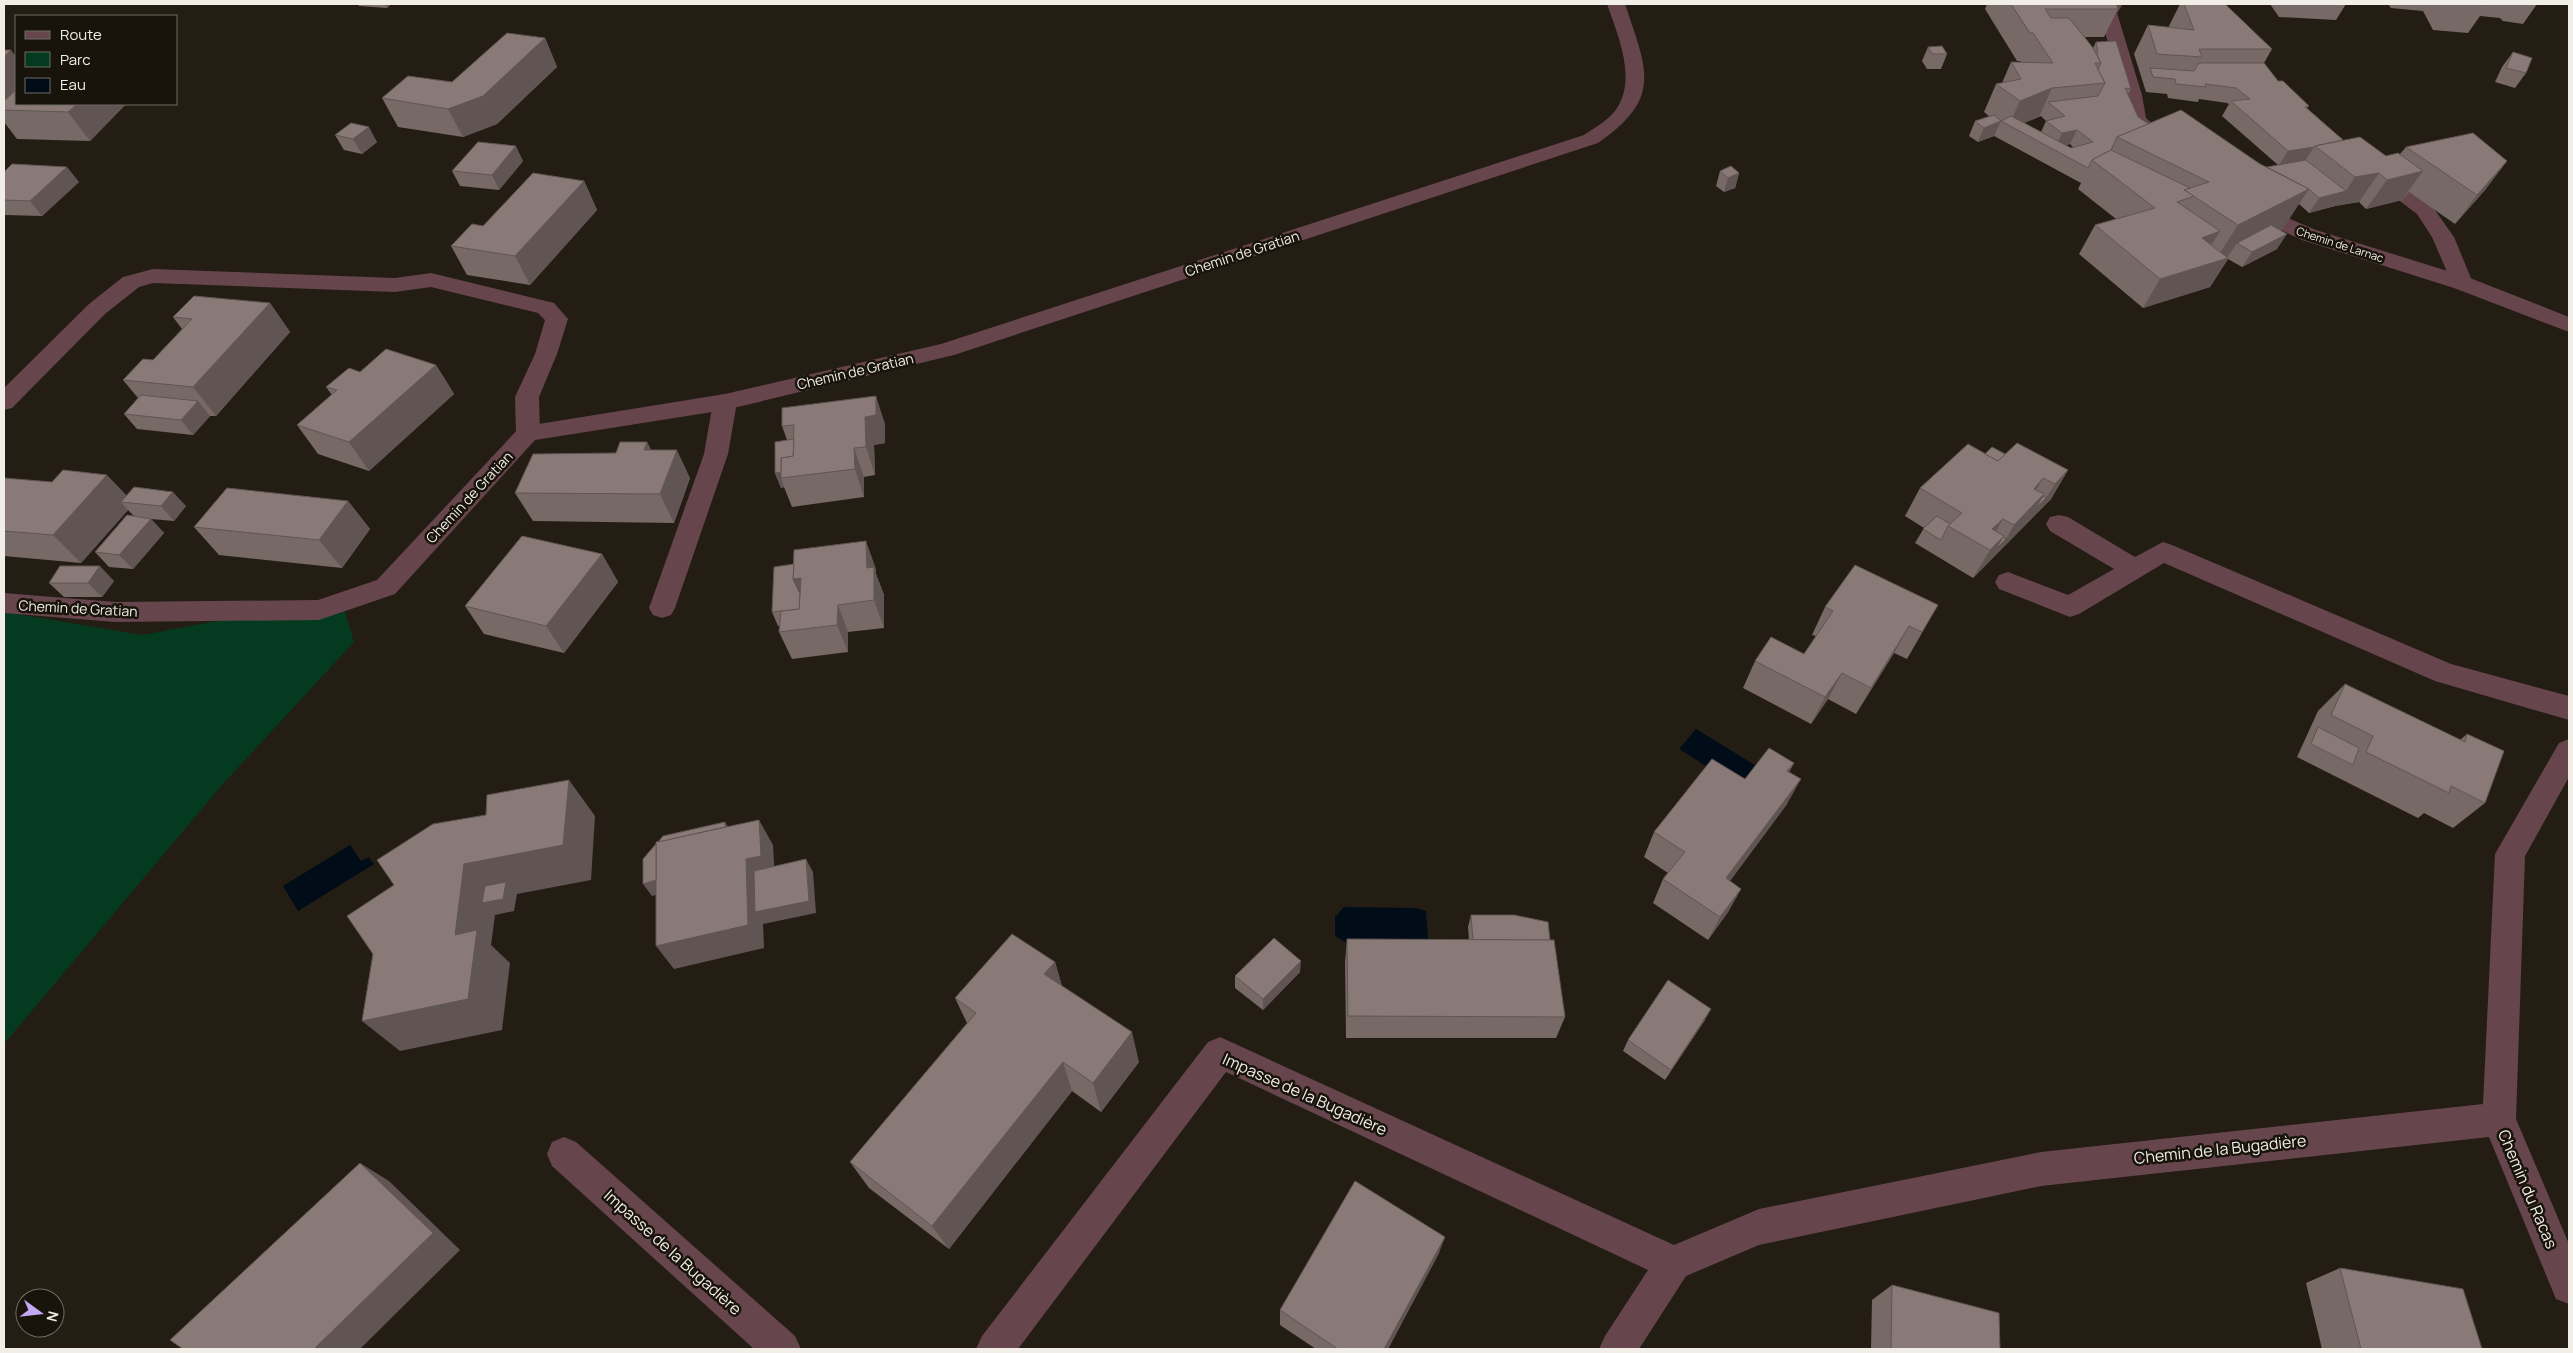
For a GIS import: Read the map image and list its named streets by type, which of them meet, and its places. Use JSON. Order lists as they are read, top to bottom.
{
  "streets": {
    "street": [
      "Chemin de Larnac",
      "Chemin de Gratian",
      "Impasse de la Bugadière",
      "Chemin de la Bugadière",
      "Chemin du Racas"
    ]
  },
  "crossings": [
    ["Impasse de la Bugadière", "Chemin de la Bugadière"],
    ["Chemin de la Bugadière", "Chemin du Racas"]
  ],
  "legend": ["Route", "Parc", "Eau"],
  "north": "right"
}
